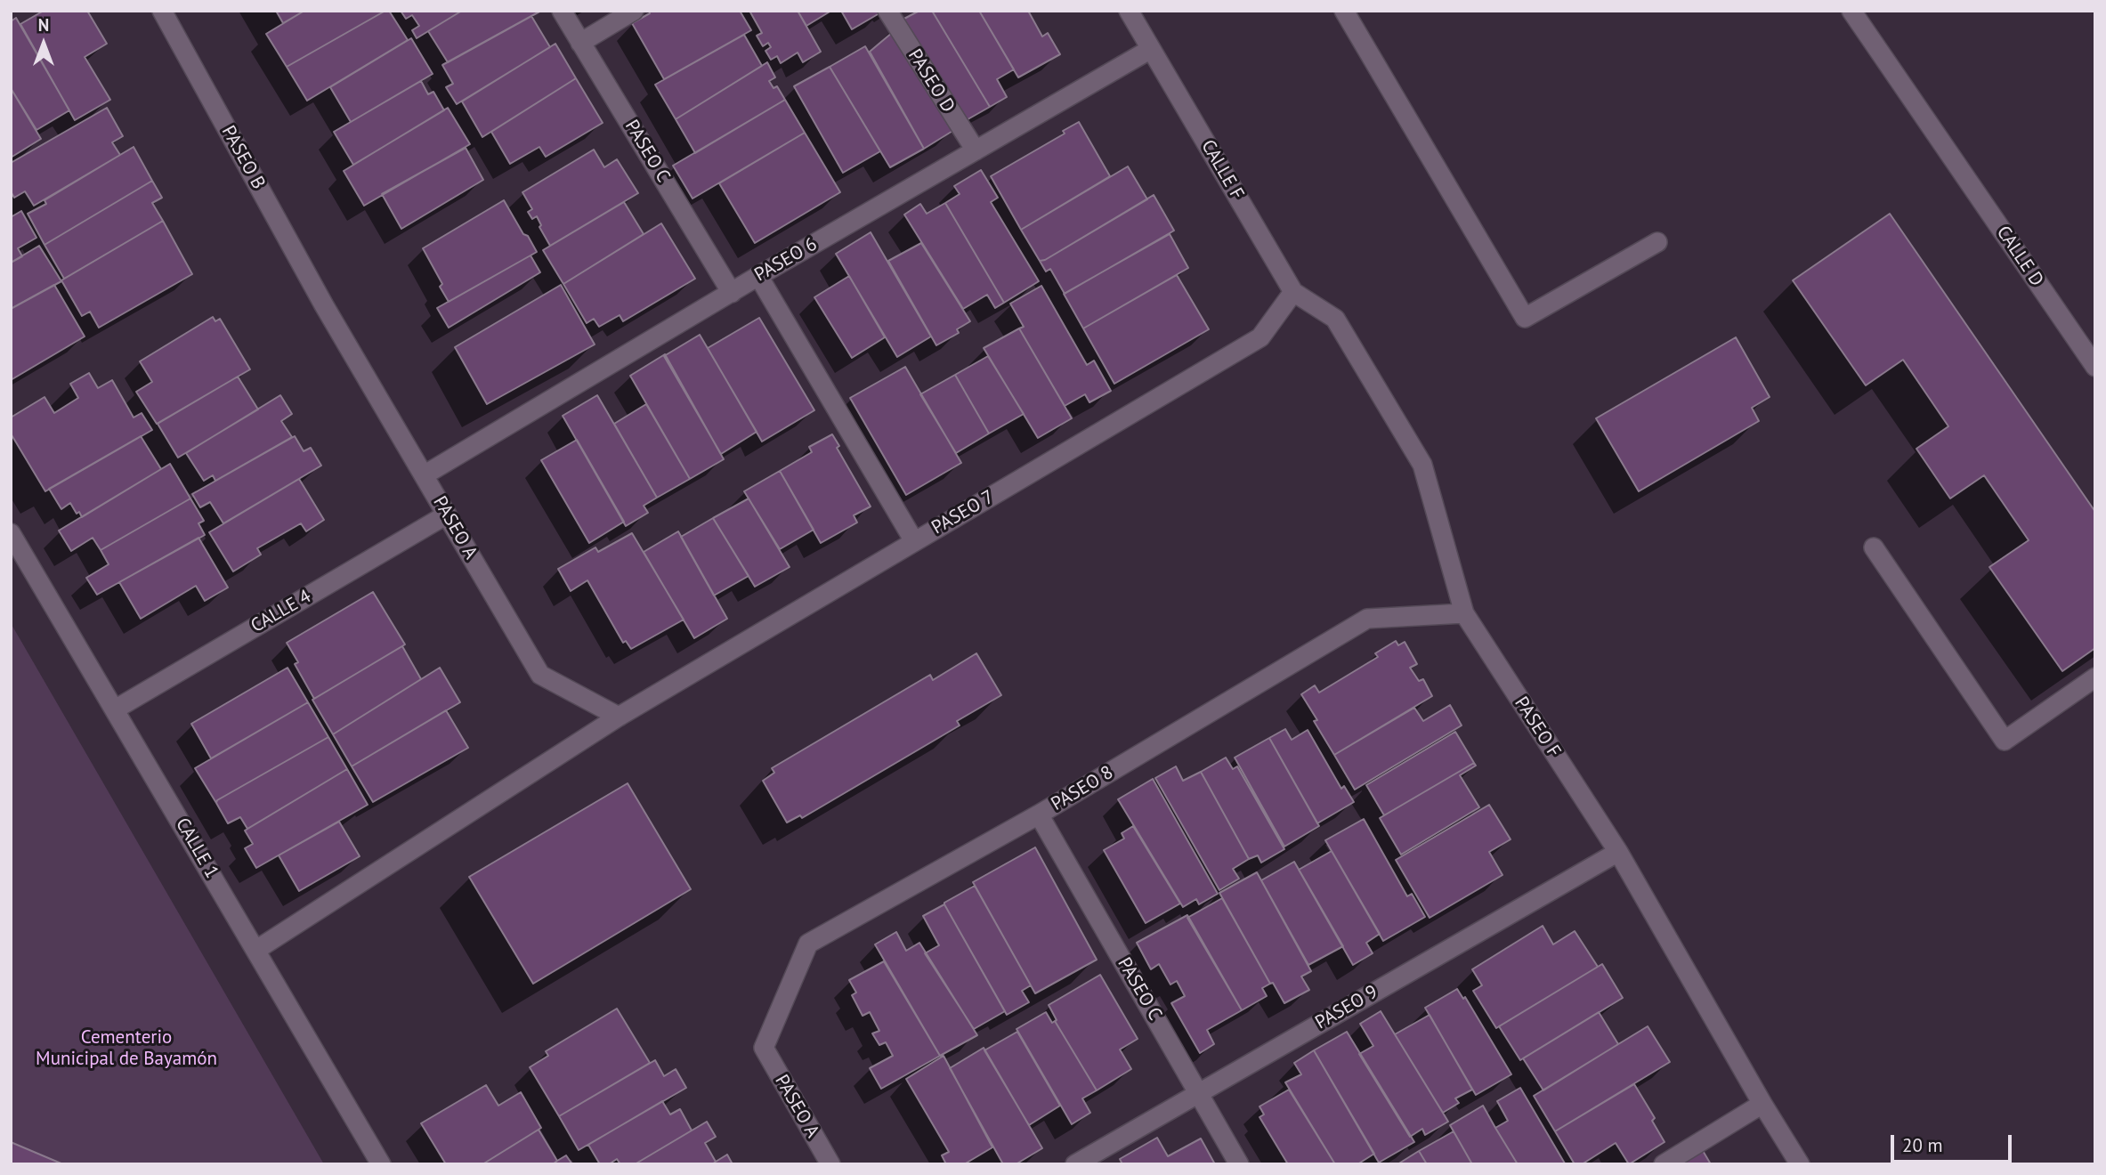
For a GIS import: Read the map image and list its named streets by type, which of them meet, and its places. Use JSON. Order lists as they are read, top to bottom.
{
  "streets": {
    "street": [
      "PASEO D",
      "PASEO C",
      "PASEO B",
      "CALLE F",
      "CALLE D",
      "PASEO 6",
      "PASEO 7",
      "PASEO A",
      "CALLE 4",
      "PASEO F",
      "PASEO 8",
      "CALLE 1",
      "PASEO 9"
    ]
  },
  "crossings": [
    ["PASEO D", "PASEO 6"],
    ["PASEO C", "PASEO 6"],
    ["PASEO C", "PASEO 8"],
    ["PASEO C", "PASEO 9"],
    ["PASEO B", "PASEO A"],
    ["CALLE F", "PASEO 6"],
    ["CALLE F", "PASEO 7"],
    ["CALLE F", "PASEO F"],
    ["PASEO 6", "PASEO A"],
    ["PASEO 7", "PASEO A"],
    ["PASEO 7", "PASEO F"],
    ["PASEO 7", "CALLE 1"],
    ["PASEO A", "CALLE 4"],
    ["PASEO A", "PASEO 8"],
    ["CALLE 4", "CALLE 1"],
    ["PASEO F", "PASEO 8"],
    ["PASEO F", "PASEO 9"]
  ],
  "parks": ["Cementerio Municipal de Bayamón"],
  "scale_bar": "20 m",
  "north": "top"
}
